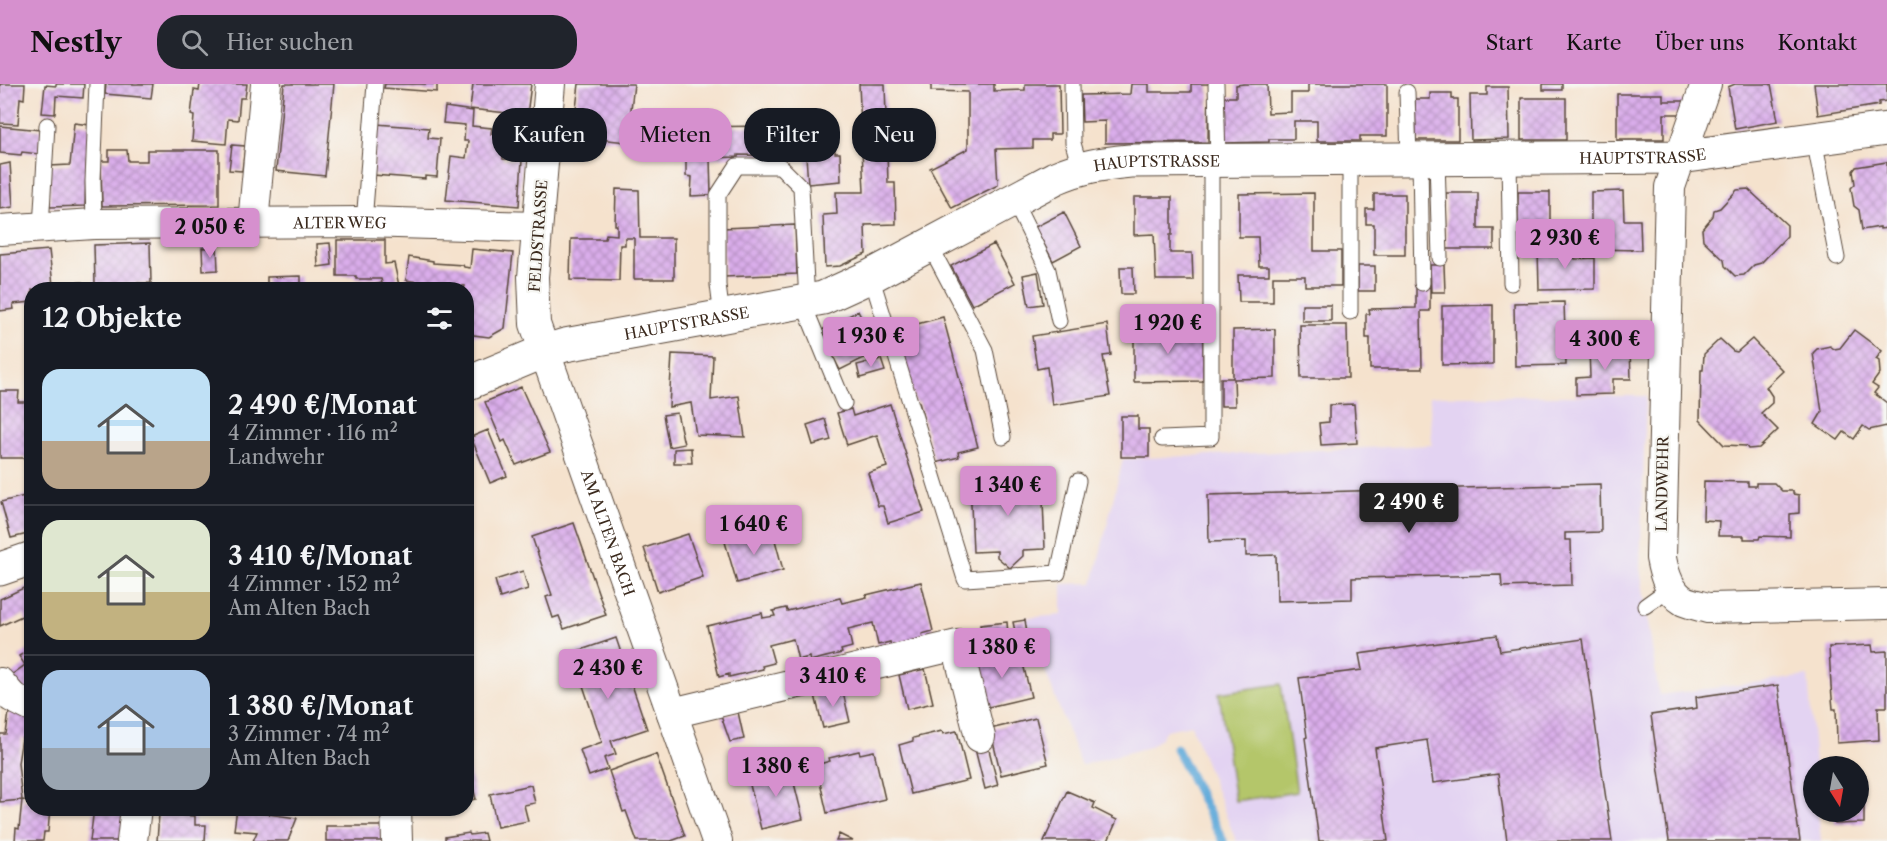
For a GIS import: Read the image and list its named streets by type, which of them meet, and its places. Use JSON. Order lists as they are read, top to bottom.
{
  "streets": {
    "street": [
      "HAUPTSTRASSE",
      "ALTER WEG",
      "FELDSTRASSE",
      "LANDWEHR",
      "AM ALTEN BACH"
    ]
  },
  "crossings": [
    ["HAUPTSTRASSE", "FELDSTRASSE"],
    ["HAUPTSTRASSE", "LANDWEHR"],
    ["HAUPTSTRASSE", "AM ALTEN BACH"],
    ["ALTER WEG", "FELDSTRASSE"],
    ["FELDSTRASSE", "AM ALTEN BACH"]
  ],
  "north": "bottom",
  "page": {
    "header": "Nestly",
    "search": "Hier suchen",
    "nav": [
      "Start",
      "Karte",
      "Über uns",
      "Kontakt"
    ],
    "chip": [
      "Kaufen",
      "Mieten",
      "Filter",
      "Neu"
    ],
    "price": [
      "2 050 €",
      "2 930 €",
      "1 920 €",
      "1 930 €",
      "4 300 €",
      "1 340 €",
      "2 490 €",
      "1 640 €",
      "1 380 €",
      "2 430 €",
      "3 410 €",
      "1 380 €"
    ],
    "heading": "12 Objekte",
    "list": [
      {
        "name": "2 490 €/Monat",
        "note": "4 Zimmer · 116 m² · Landwehr"
      },
      {
        "name": "3 410 €/Monat",
        "note": "4 Zimmer · 152 m² · Am Alten Bach"
      },
      {
        "name": "1 380 €/Monat",
        "note": "3 Zimmer · 74 m² · Am Alten Bach"
      }
    ]
  }
}
